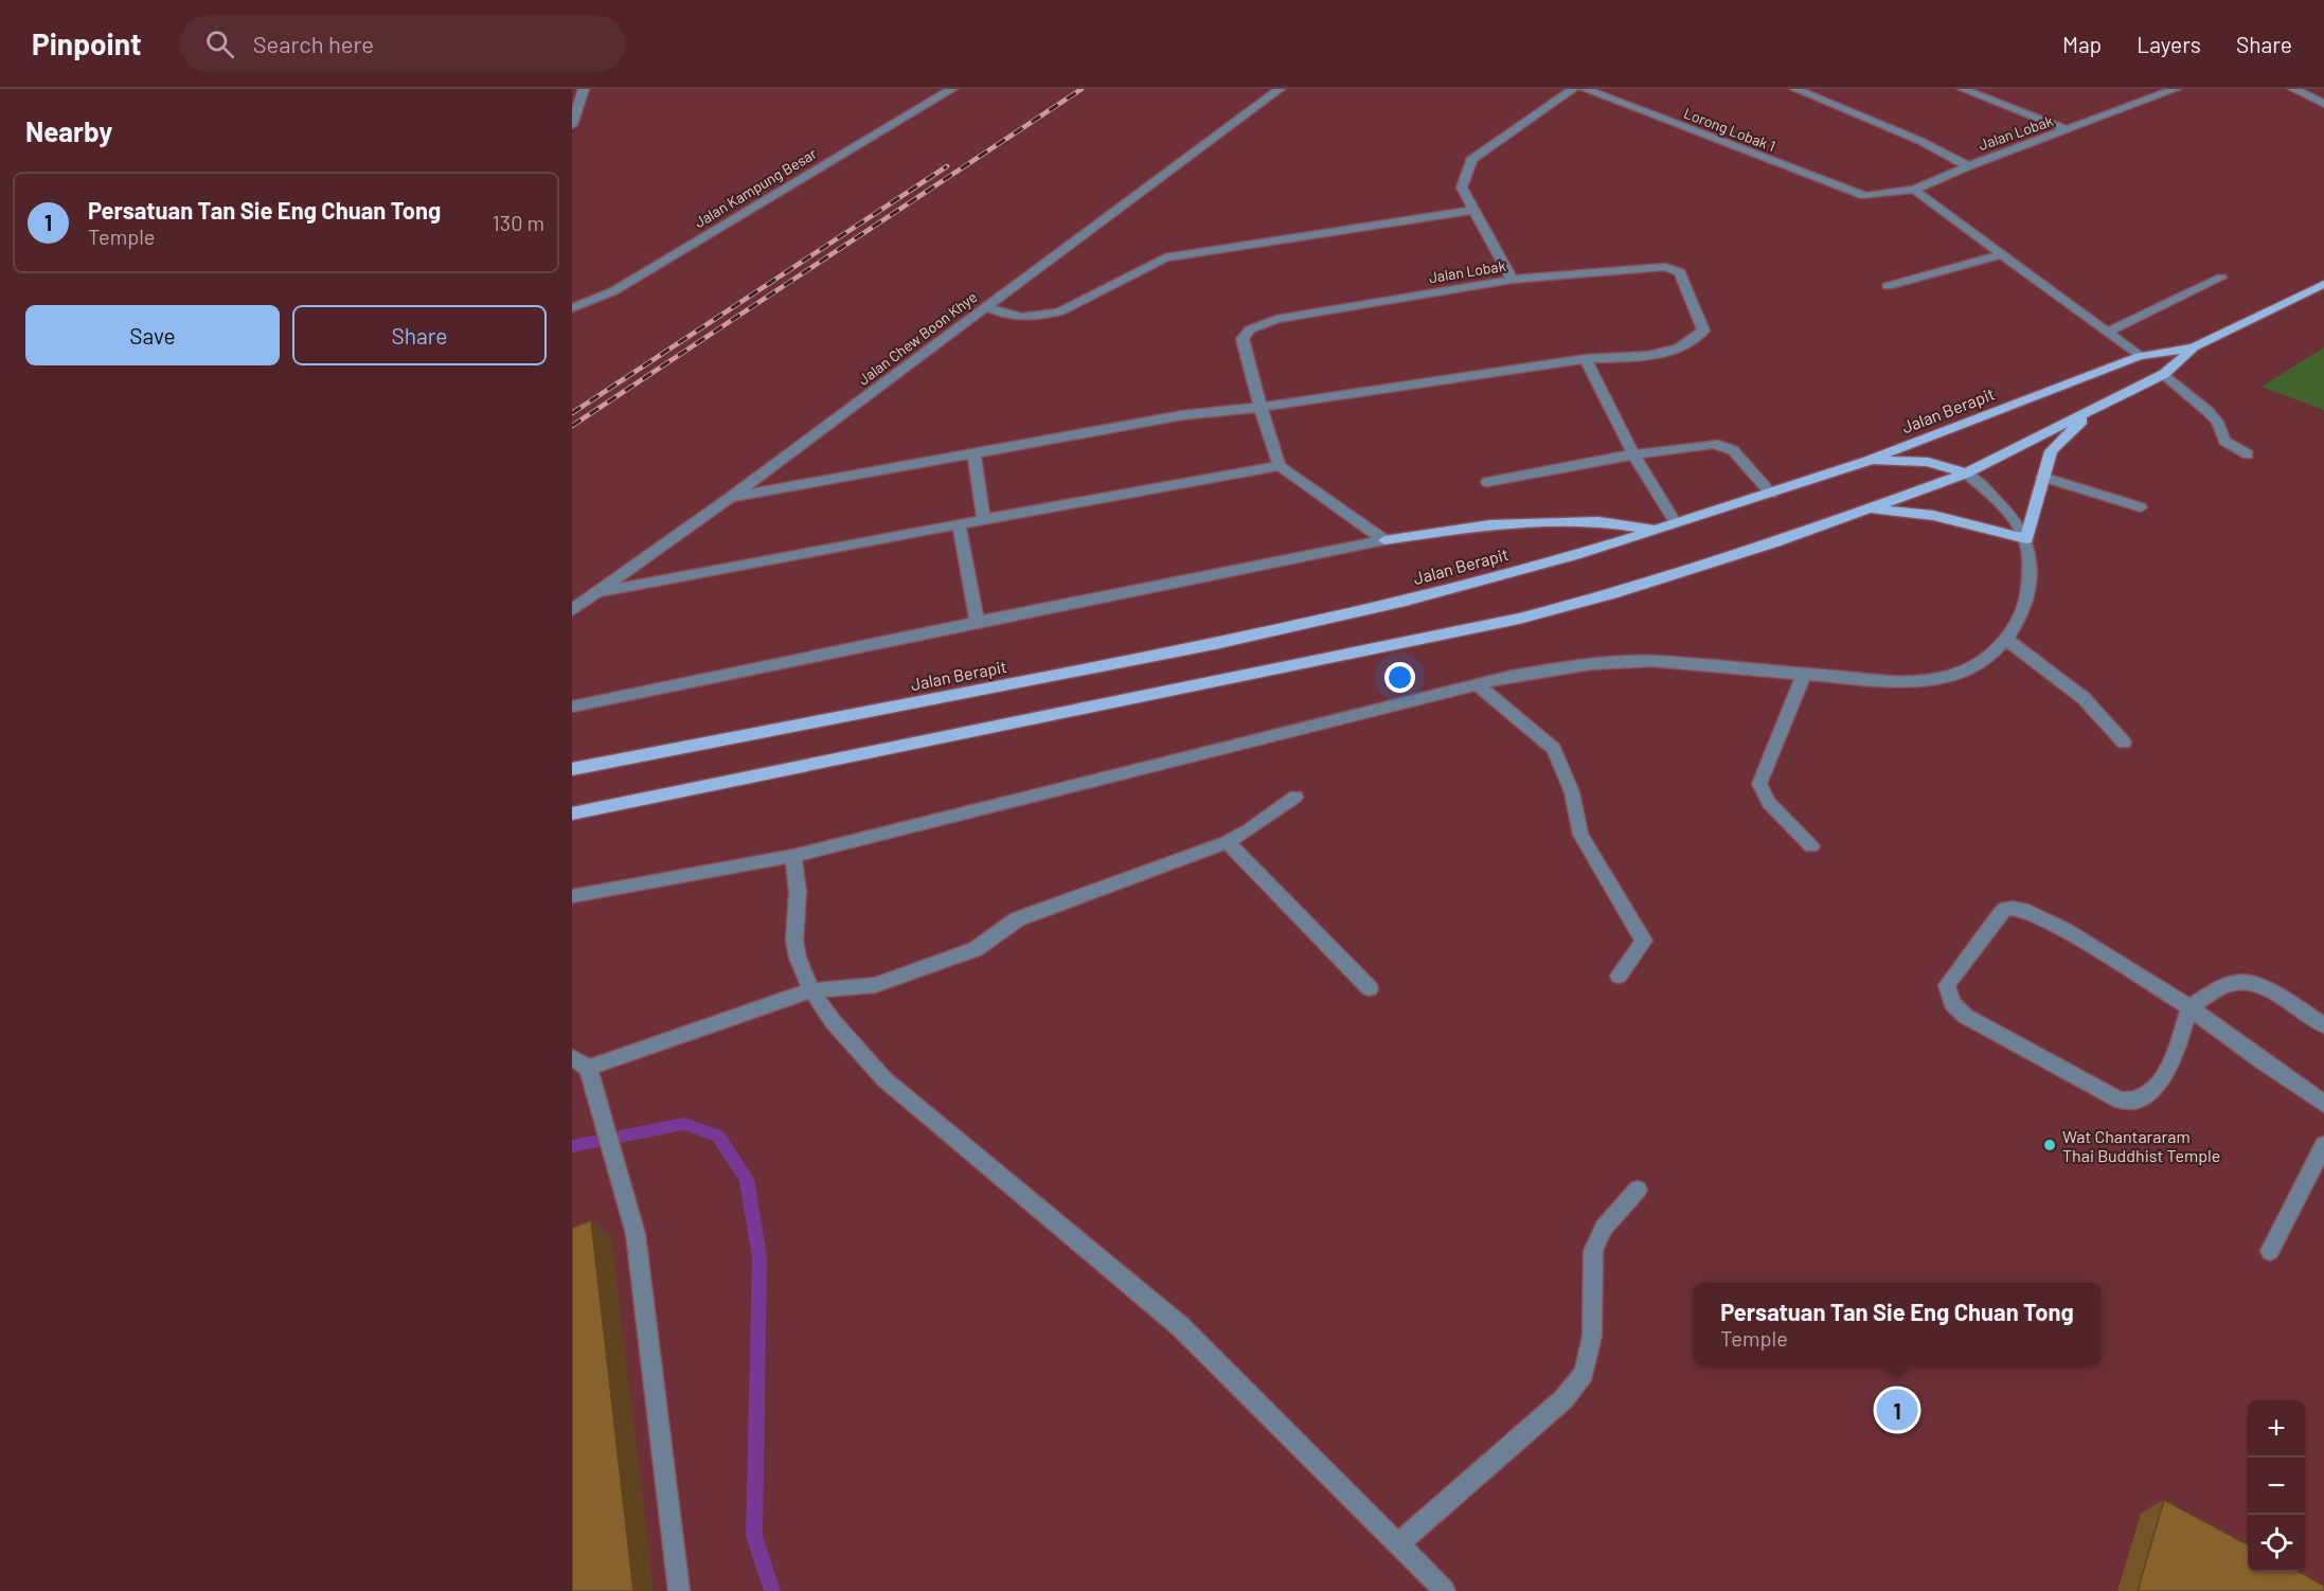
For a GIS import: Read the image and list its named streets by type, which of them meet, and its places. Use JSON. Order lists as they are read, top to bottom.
{
  "streets": {
    "main road": ["Jalan Berapit"],
    "street": [
      "Lorong Lobak 1",
      "Jalan Lobak",
      "Jalan Kampung Besar",
      "Jalan Chew Boon Khye"
    ]
  },
  "crossings": [
    ["Lorong Lobak 1", "Jalan Lobak"]
  ],
  "places": ["Wat Chantararam Thai Buddhist Temple"],
  "page": {
    "header": "Pinpoint",
    "search": "Search here",
    "nav": ["Map", "Layers", "Share"],
    "heading": "Nearby",
    "list": [
      {
        "mark": "1",
        "name": "Persatuan Tan Sie Eng Chuan Tong",
        "note": "Temple",
        "value": "130 m"
      }
    ],
    "buttons": ["Save", "Share"],
    "popup": ["Persatuan Tan Sie Eng Chuan Tong", "Temple"],
    "pins": "1",
    "map_buttons": ["+", "−"]
  }
}
